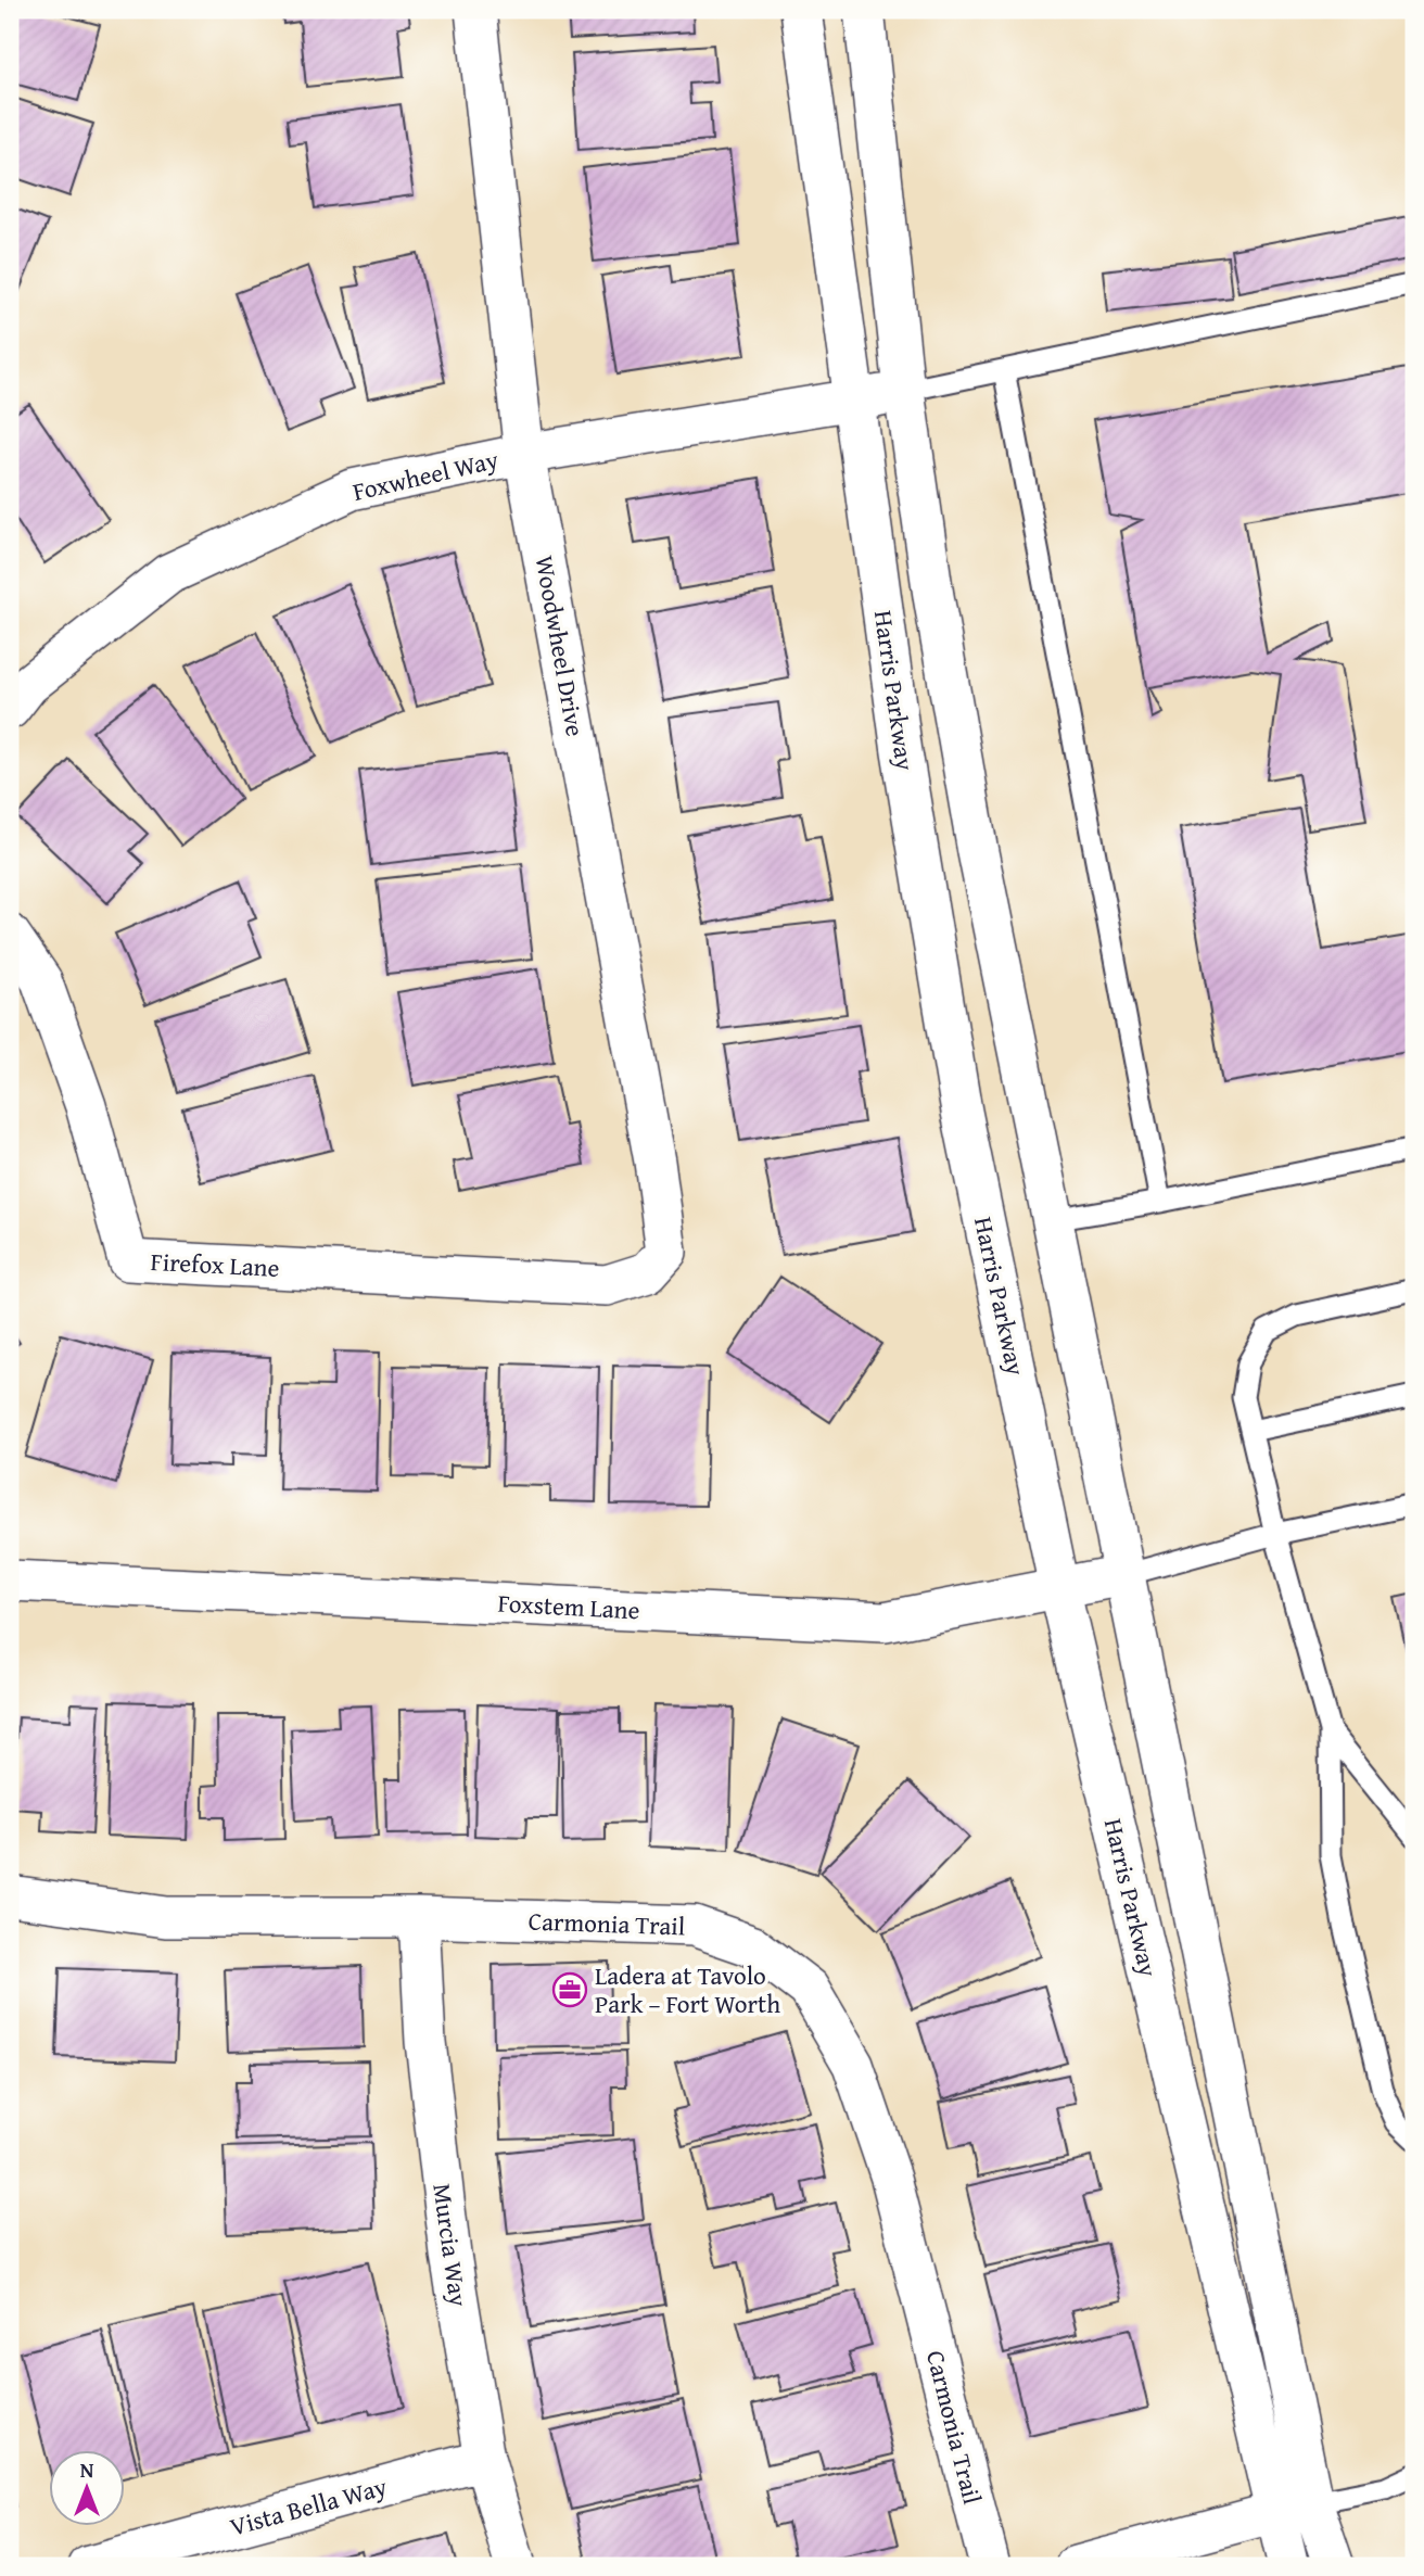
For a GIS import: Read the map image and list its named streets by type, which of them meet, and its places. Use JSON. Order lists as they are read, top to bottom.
{
  "streets": {
    "street": [
      "Foxwheel Way",
      "Woodwheel Drive",
      "Harris Parkway",
      "Firefox Lane",
      "Foxstem Lane",
      "Carmonia Trail",
      "Murcia Way",
      "Vista Bella Way"
    ]
  },
  "crossings": [
    ["Foxwheel Way", "Woodwheel Drive"],
    ["Foxwheel Way", "Harris Parkway"],
    ["Woodwheel Drive", "Firefox Lane"],
    ["Harris Parkway", "Foxstem Lane"],
    ["Carmonia Trail", "Murcia Way"],
    ["Murcia Way", "Vista Bella Way"]
  ],
  "places": {
    "office": ["Ladera at Tavolo Park – Fort Worth"]
  },
  "north": "top"
}
